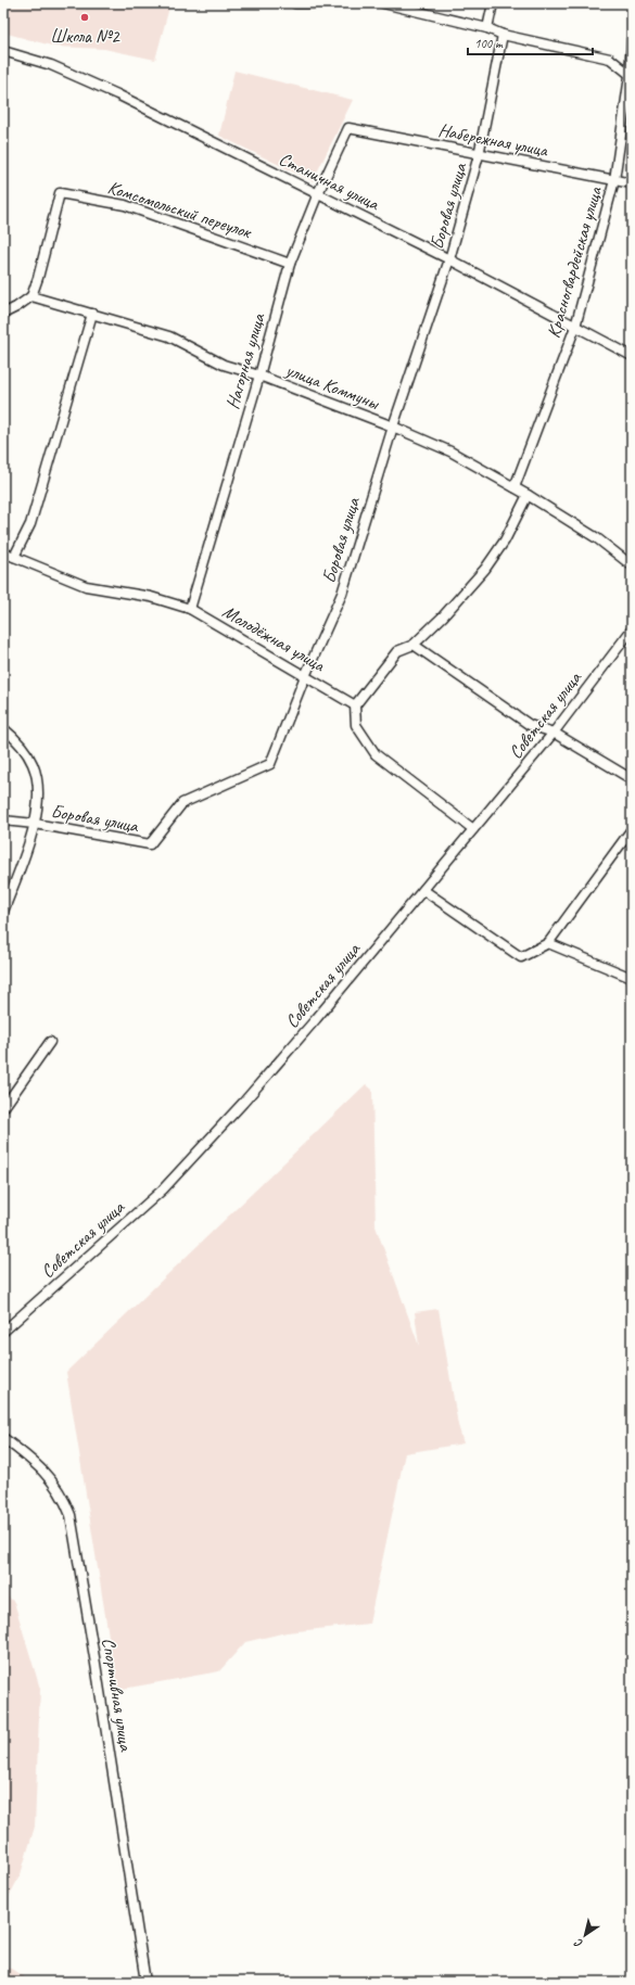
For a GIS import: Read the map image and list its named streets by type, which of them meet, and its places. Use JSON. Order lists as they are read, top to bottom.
{
  "streets": {
    "street": [
      "Набережная улица",
      "Станичная улица",
      "Боровая улица",
      "Комсомольский переулок",
      "Красногвардейская улица",
      "Нагорная улица",
      "улица Коммуны",
      "Молодёжная улица",
      "Советская улица",
      "Спортивная улица"
    ]
  },
  "crossings": [
    ["Набережная улица", "Боровая улица"],
    ["Набережная улица", "Красногвардейская улица"],
    ["Набережная улица", "Нагорная улица"],
    ["Станичная улица", "Боровая улица"],
    ["Станичная улица", "Красногвардейская улица"],
    ["Станичная улица", "Нагорная улица"],
    ["Боровая улица", "улица Коммуны"],
    ["Боровая улица", "Молодёжная улица"],
    ["Комсомольский переулок", "Нагорная улица"],
    ["Комсомольский переулок", "улица Коммуны"],
    ["Красногвардейская улица", "улица Коммуны"],
    ["Нагорная улица", "улица Коммуны"],
    ["Нагорная улица", "Молодёжная улица"]
  ],
  "places": ["Школа №2"],
  "scale_bar": "100 m",
  "north": "bottom left"
}
